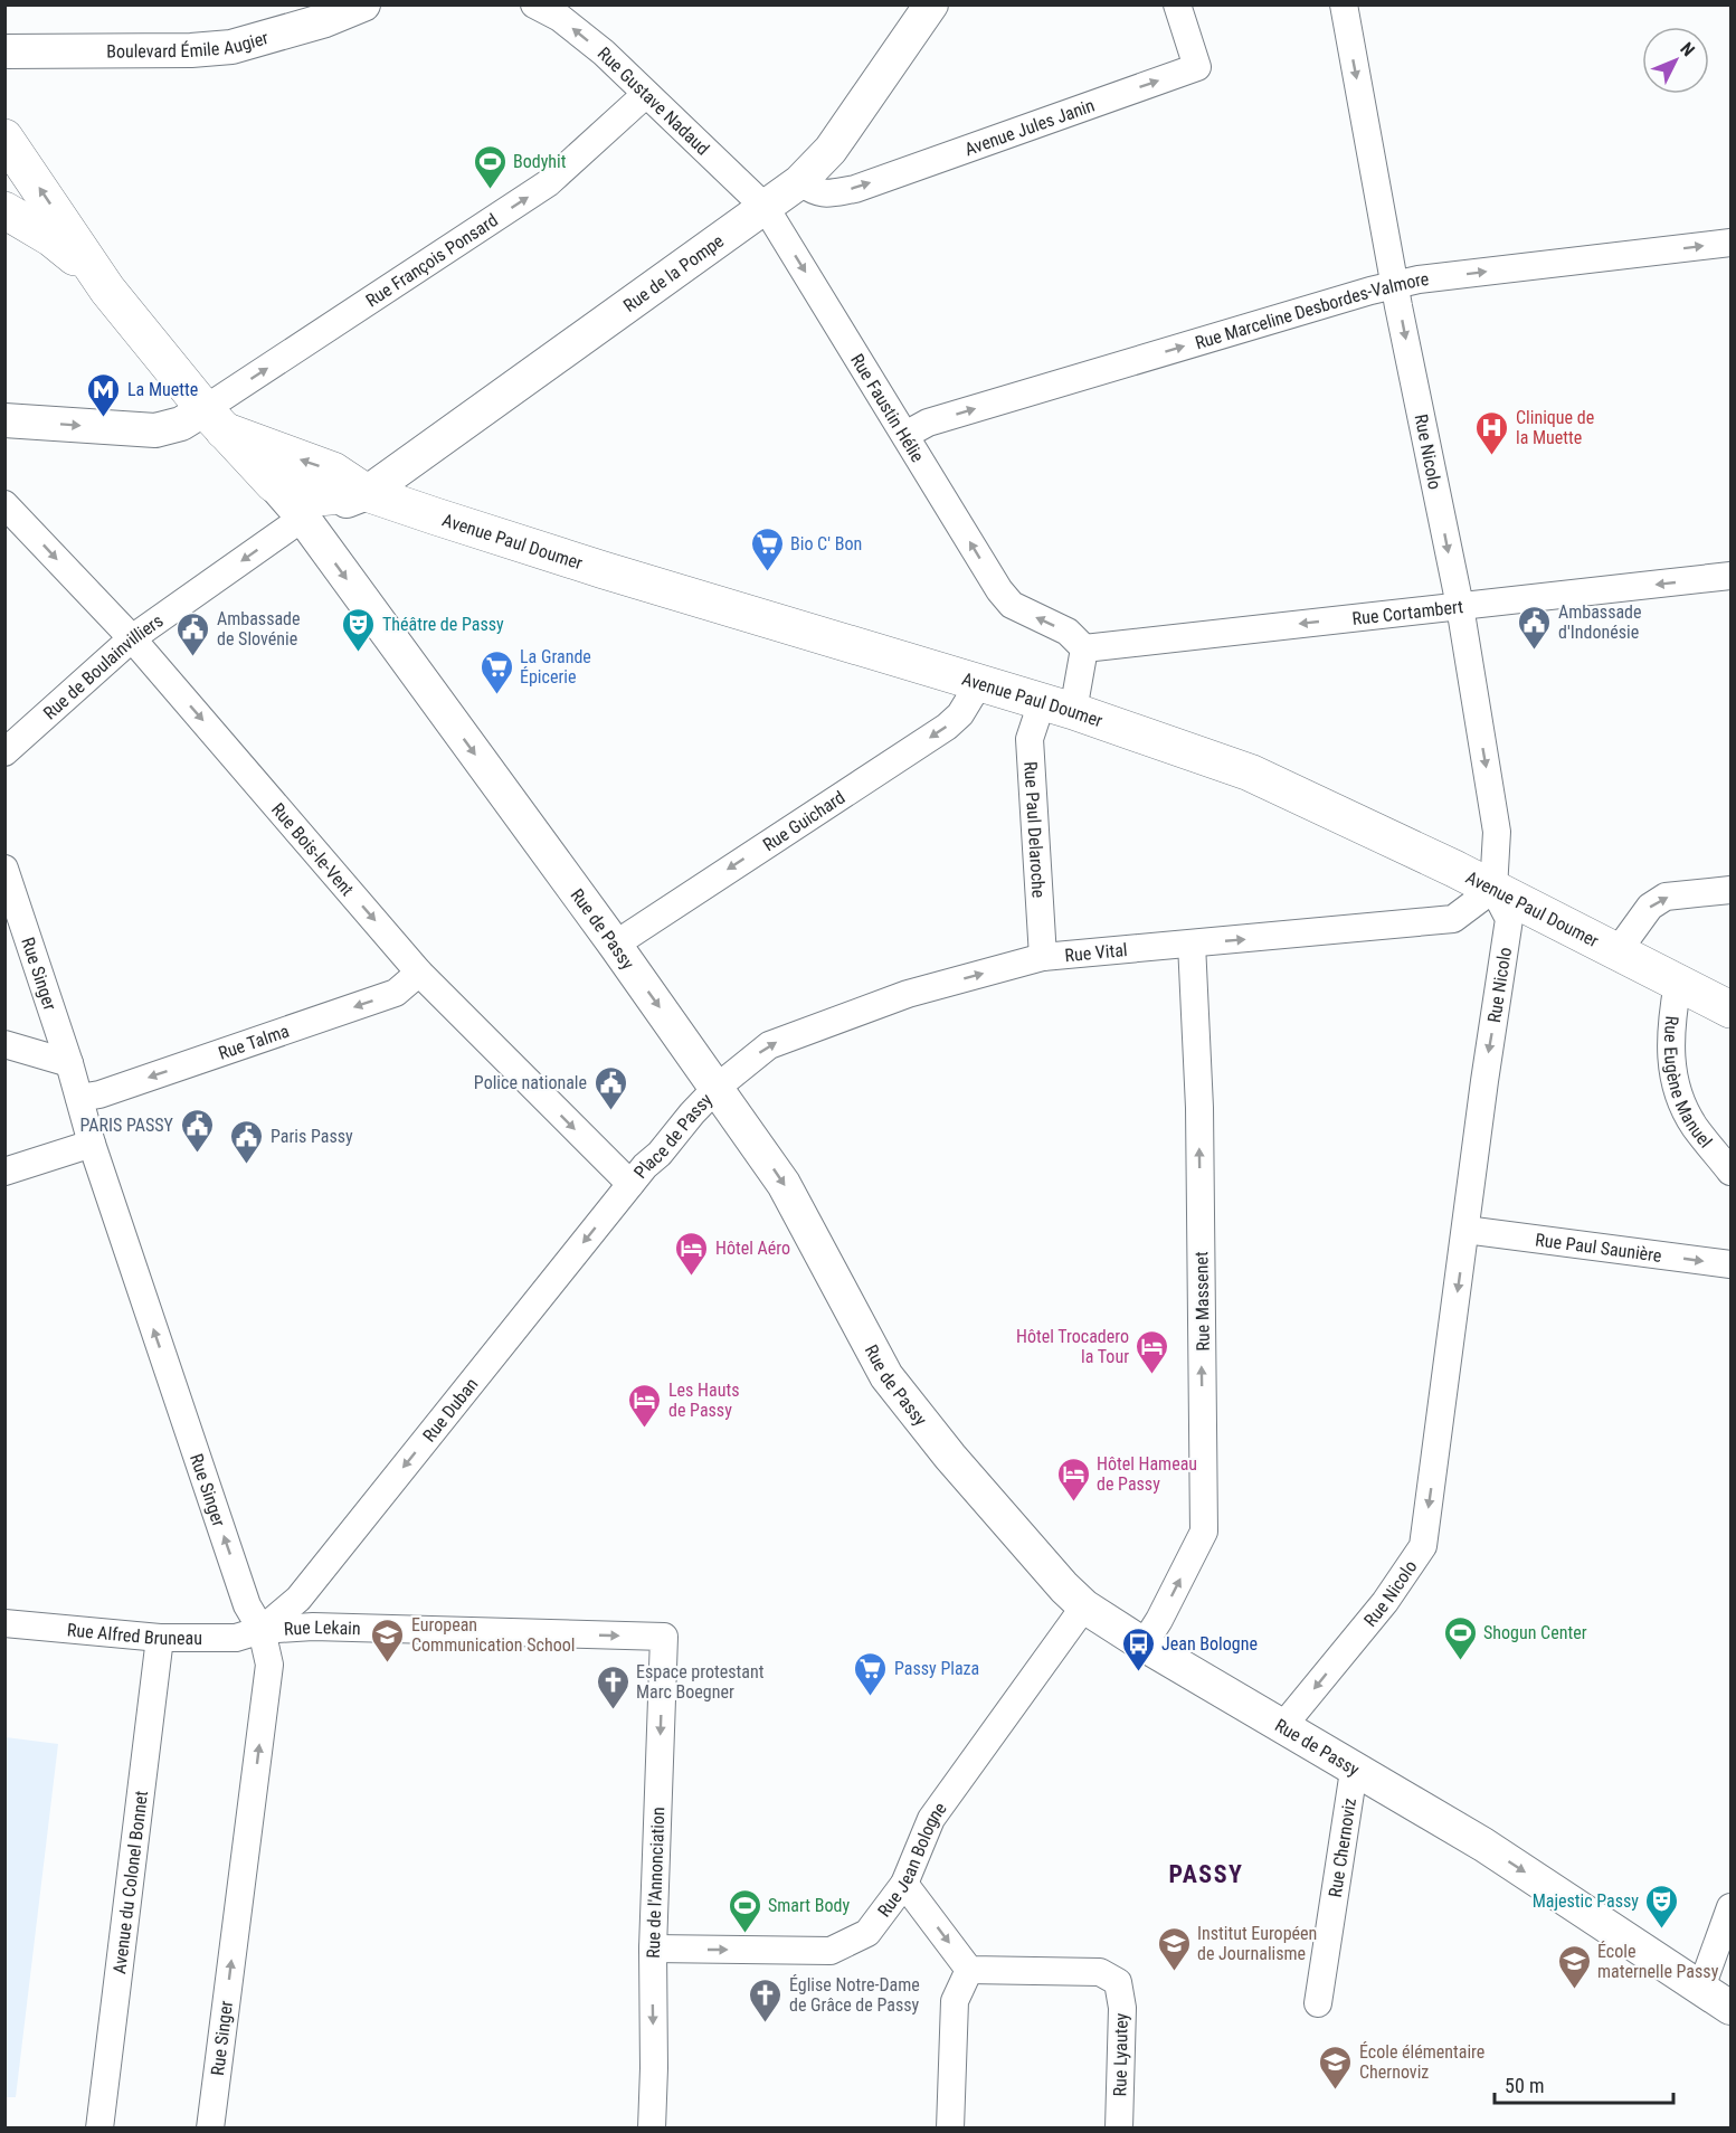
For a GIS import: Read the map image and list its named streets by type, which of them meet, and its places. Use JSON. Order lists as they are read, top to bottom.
{
  "streets": {
    "main road": ["Avenue Paul Doumer"],
    "street": [
      "Boulevard Émile Augier",
      "Rue Gustave Nadaud",
      "Avenue Jules Janin",
      "Rue François Ponsard",
      "Rue de la Pompe",
      "Rue Marceline Desbordes-Valmore",
      "Rue Faustin Hélie",
      "Rue Nicolo",
      "Rue Cortambert",
      "Rue de Boulainvilliers",
      "Rue Guichard",
      "Rue Paul Delaroche",
      "Rue Bois-le-Vent",
      "Rue de Passy",
      "Rue Vital",
      "Rue Singer",
      "Rue Talma",
      "Rue Eugène Manuel",
      "Place de Passy",
      "Rue Paul Saunière",
      "Rue Massenet",
      "Rue Duban",
      "Rue Lekain",
      "Rue Alfred Bruneau",
      "Rue Chernoviz",
      "Rue Jean Bologne",
      "Avenue du Colonel Bonnet",
      "Rue de l'Annonciation",
      "Rue Lyautey"
    ]
  },
  "crossings": [
    ["Rue Gustave Nadaud", "Rue François Ponsard"],
    ["Rue Gustave Nadaud", "Rue de la Pompe"],
    ["Rue Gustave Nadaud", "Rue Faustin Hélie"],
    ["Avenue Jules Janin", "Rue de la Pompe"],
    ["Rue de la Pompe", "Rue Faustin Hélie"],
    ["Rue de la Pompe", "Avenue Paul Doumer"],
    ["Rue Marceline Desbordes-Valmore", "Rue Faustin Hélie"],
    ["Rue Marceline Desbordes-Valmore", "Rue Nicolo"],
    ["Rue Faustin Hélie", "Rue Cortambert"],
    ["Rue Faustin Hélie", "Rue Paul Delaroche"],
    ["Rue Nicolo", "Avenue Paul Doumer"],
    ["Rue Nicolo", "Rue Cortambert"],
    ["Rue Nicolo", "Rue de Passy"],
    ["Rue Nicolo", "Rue Vital"],
    ["Rue Nicolo", "Rue Paul Saunière"],
    ["Avenue Paul Doumer", "Rue Guichard"],
    ["Avenue Paul Doumer", "Rue Paul Delaroche"],
    ["Avenue Paul Doumer", "Rue Vital"],
    ["Avenue Paul Doumer", "Rue Eugène Manuel"],
    ["Rue Cortambert", "Rue Paul Delaroche"],
    ["Rue de Boulainvilliers", "Rue Bois-le-Vent"],
    ["Rue de Boulainvilliers", "Rue de Passy"],
    ["Rue Guichard", "Rue de Passy"],
    ["Rue Paul Delaroche", "Rue Vital"],
    ["Rue Bois-le-Vent", "Rue Talma"],
    ["Rue Bois-le-Vent", "Place de Passy"],
    ["Rue Bois-le-Vent", "Rue Duban"],
    ["Rue de Passy", "Rue Vital"],
    ["Rue de Passy", "Place de Passy"],
    ["Rue de Passy", "Rue Massenet"],
    ["Rue de Passy", "Rue Chernoviz"],
    ["Rue de Passy", "Rue Jean Bologne"],
    ["Rue Vital", "Place de Passy"],
    ["Rue Vital", "Rue Massenet"],
    ["Rue Singer", "Rue Talma"],
    ["Rue Singer", "Rue Duban"],
    ["Rue Singer", "Rue Lekain"],
    ["Rue Singer", "Rue Alfred Bruneau"],
    ["Place de Passy", "Rue Duban"],
    ["Rue Duban", "Rue Lekain"],
    ["Rue Duban", "Rue Alfred Bruneau"],
    ["Rue Lekain", "Rue Alfred Bruneau"],
    ["Rue Lekain", "Rue de l'Annonciation"],
    ["Rue Alfred Bruneau", "Avenue du Colonel Bonnet"],
    ["Rue Jean Bologne", "Rue de l'Annonciation"]
  ],
  "one_way": [
    "Rue Gustave Nadaud",
    "Avenue Jules Janin",
    "Rue François Ponsard",
    "Rue Marceline Desbordes-Valmore",
    "Rue Nicolo",
    "Rue Cortambert",
    "Rue de Boulainvilliers",
    "Rue Guichard",
    "Rue Bois-le-Vent",
    "Rue de Passy",
    "Rue Vital",
    "Rue Singer",
    "Rue Talma",
    "Rue Paul Saunière",
    "Rue Massenet",
    "Rue Duban",
    "Rue Lekain",
    "Rue Jean Bologne",
    "Rue de l'Annonciation"
  ],
  "districts": ["PASSY"],
  "places": {
    "sports": ["Bodyhit", "Shogun Center", "Smart Body"],
    "metro station": ["La Muette"],
    "hospital": ["Clinique de la Muette"],
    "supermarket": ["Bio C' Bon", "La Grande Épicerie", "Passy Plaza"],
    "public building": [
      "Ambassade d'Indonésie",
      "Ambassade de Slovénie",
      "Police nationale",
      "PARIS PASSY",
      "Paris Passy"
    ],
    "theatre": ["Théâtre de Passy", "Majestic Passy"],
    "hotel": [
      "Hôtel Aéro",
      "Hôtel Trocadero la Tour",
      "Les Hauts de Passy",
      "Hôtel Hameau de Passy"
    ],
    "school or university": [
      "European Communication School",
      "Institut Européen de Journalisme",
      "École maternelle Passy",
      "École élémentaire Chernoviz"
    ],
    "bus stop": ["Jean Bologne"],
    "church": ["Espace protestant Marc Boegner", "Église Notre-Dame de Grâce de Passy"]
  },
  "scale_bar": "50 m",
  "north": "top right"
}
